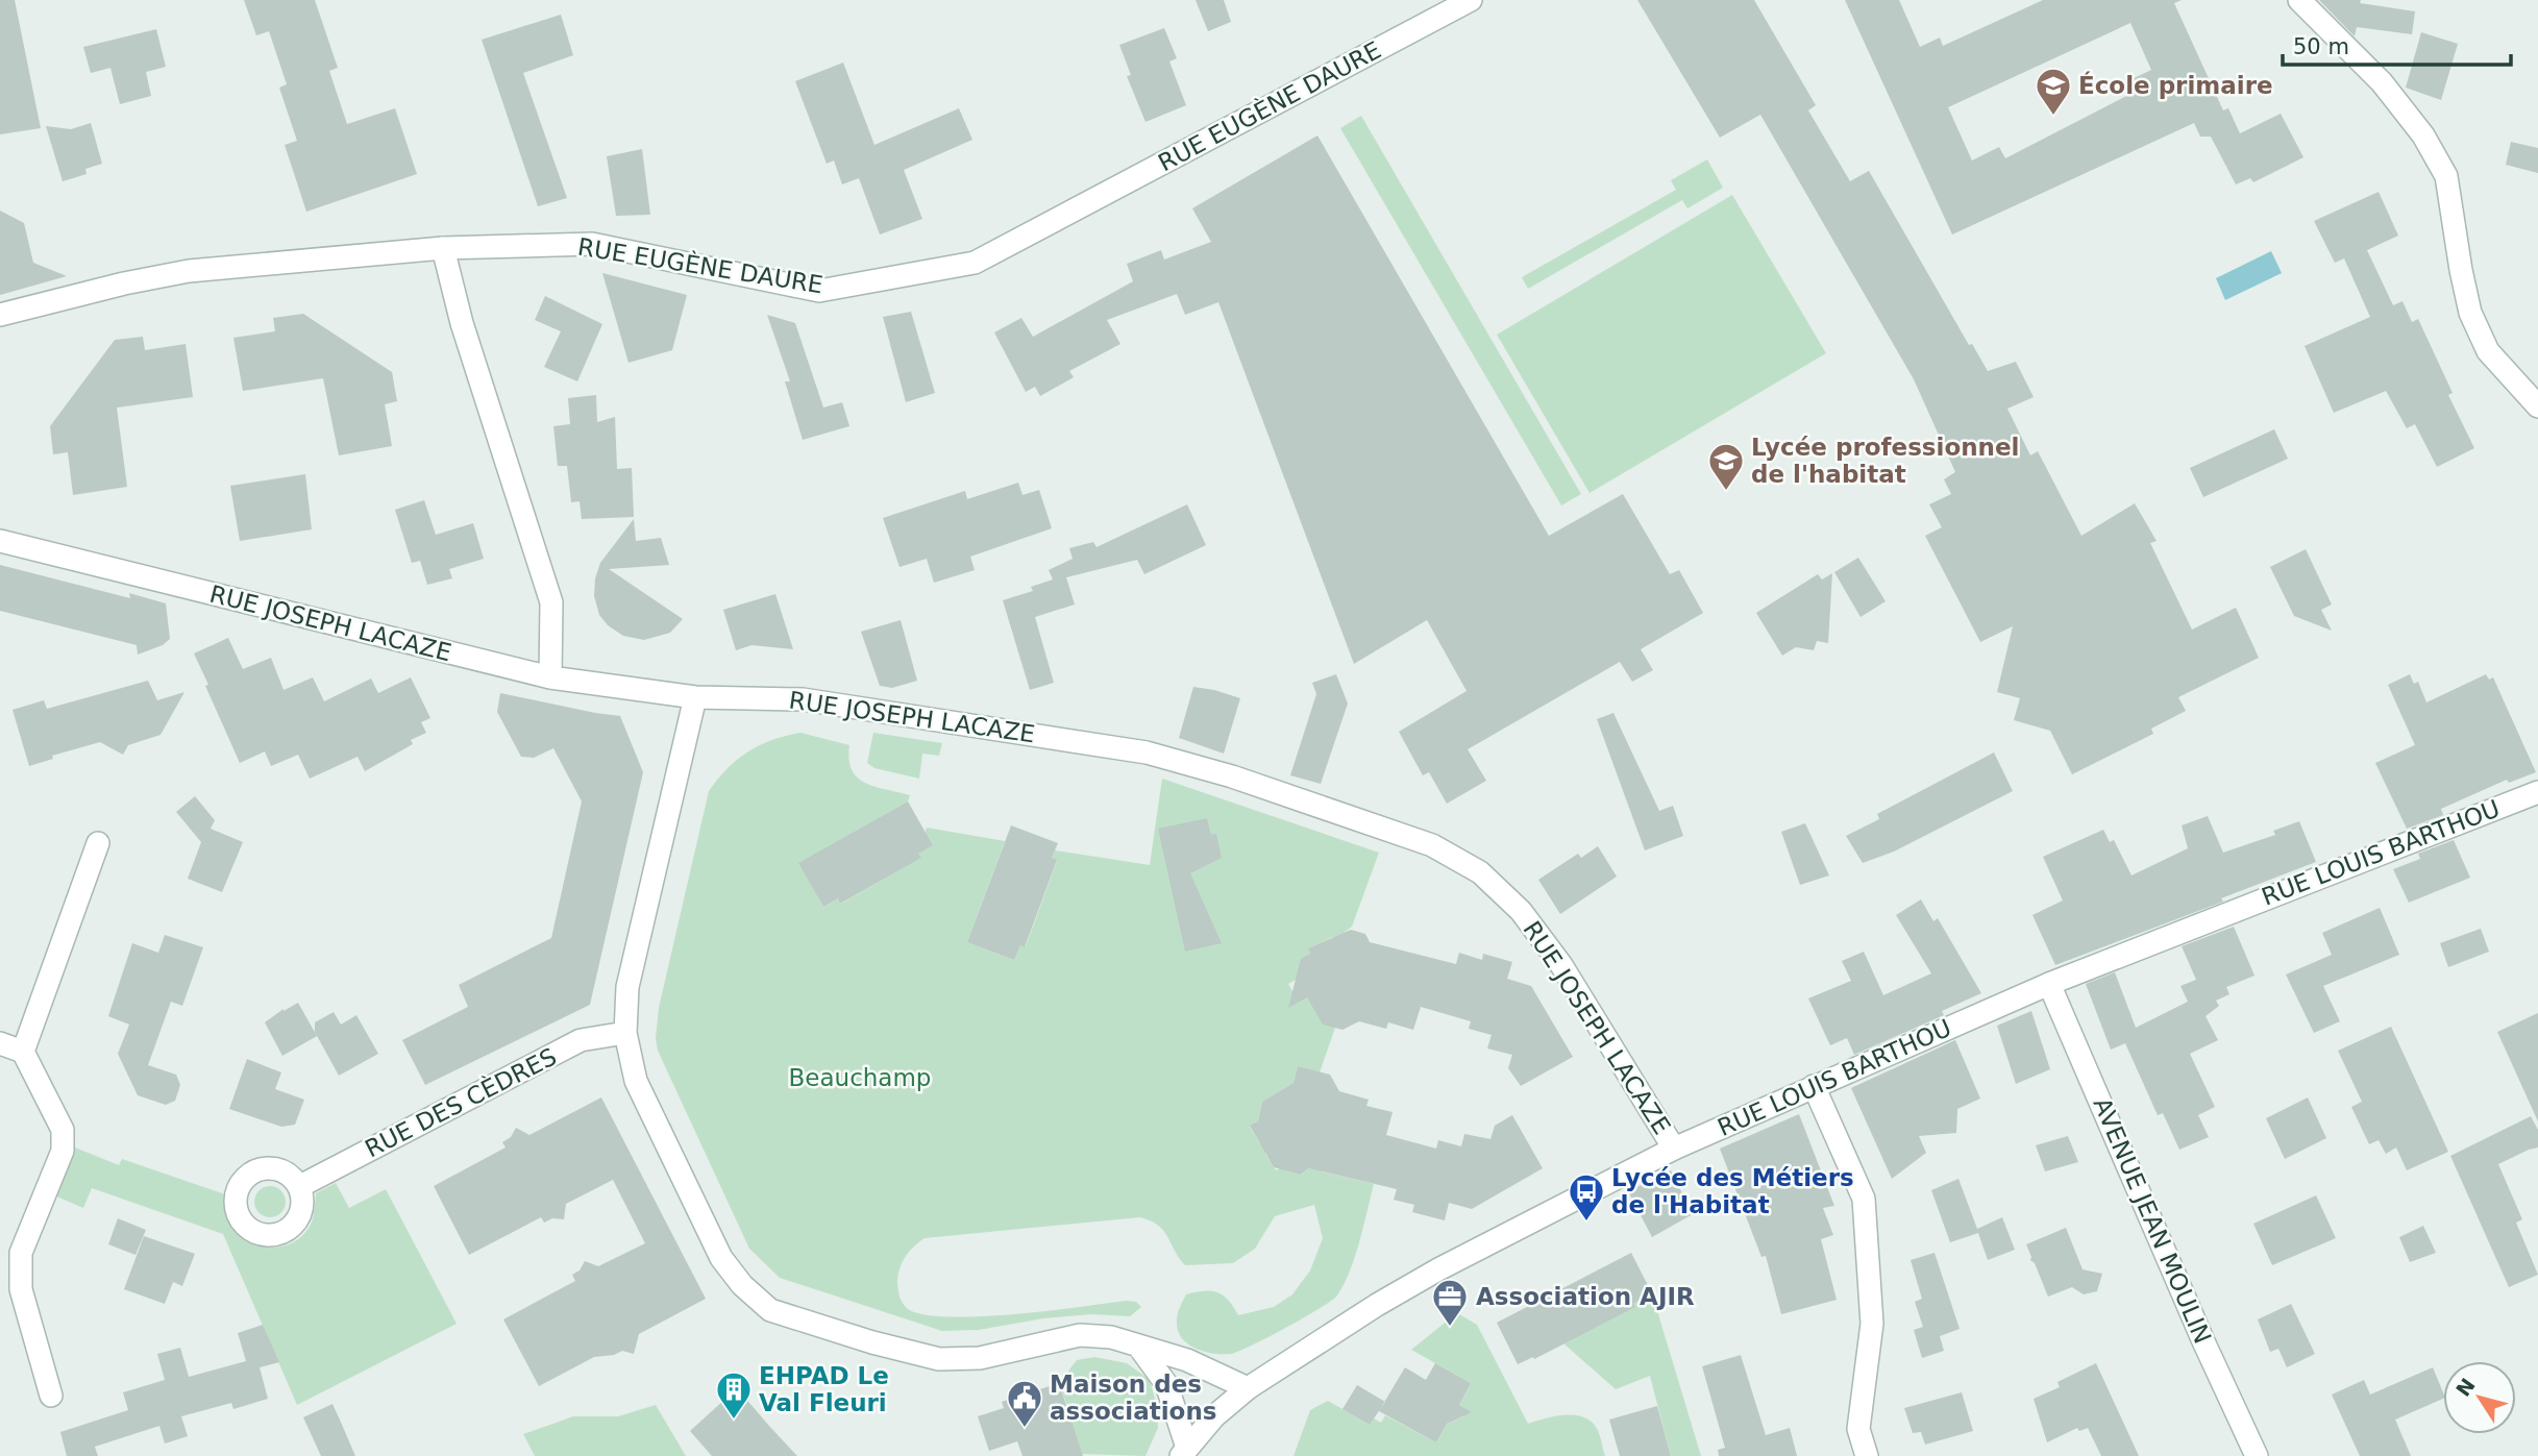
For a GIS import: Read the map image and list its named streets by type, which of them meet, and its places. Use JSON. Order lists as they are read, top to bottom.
{
  "streets": {
    "street": [
      "RUE EUGÈNE DAURE",
      "RUE JOSEPH LACAZE",
      "RUE LOUIS BARTHOU",
      "RUE DES CÈDRES",
      "AVENUE JEAN MOULIN"
    ]
  },
  "crossings": [
    ["RUE JOSEPH LACAZE", "RUE LOUIS BARTHOU"],
    ["RUE LOUIS BARTHOU", "AVENUE JEAN MOULIN"]
  ],
  "parks": ["Beauchamp"],
  "places": {
    "school or university": ["École primaire", "Lycée professionnel de l'habitat"],
    "bus stop": ["Lycée des Métiers de l'Habitat"],
    "office": ["Association AJIR"],
    "building": ["EHPAD Le Val Fleuri"],
    "public building": ["Maison des associations"]
  },
  "scale_bar": "50 m",
  "north": "top left"
}
